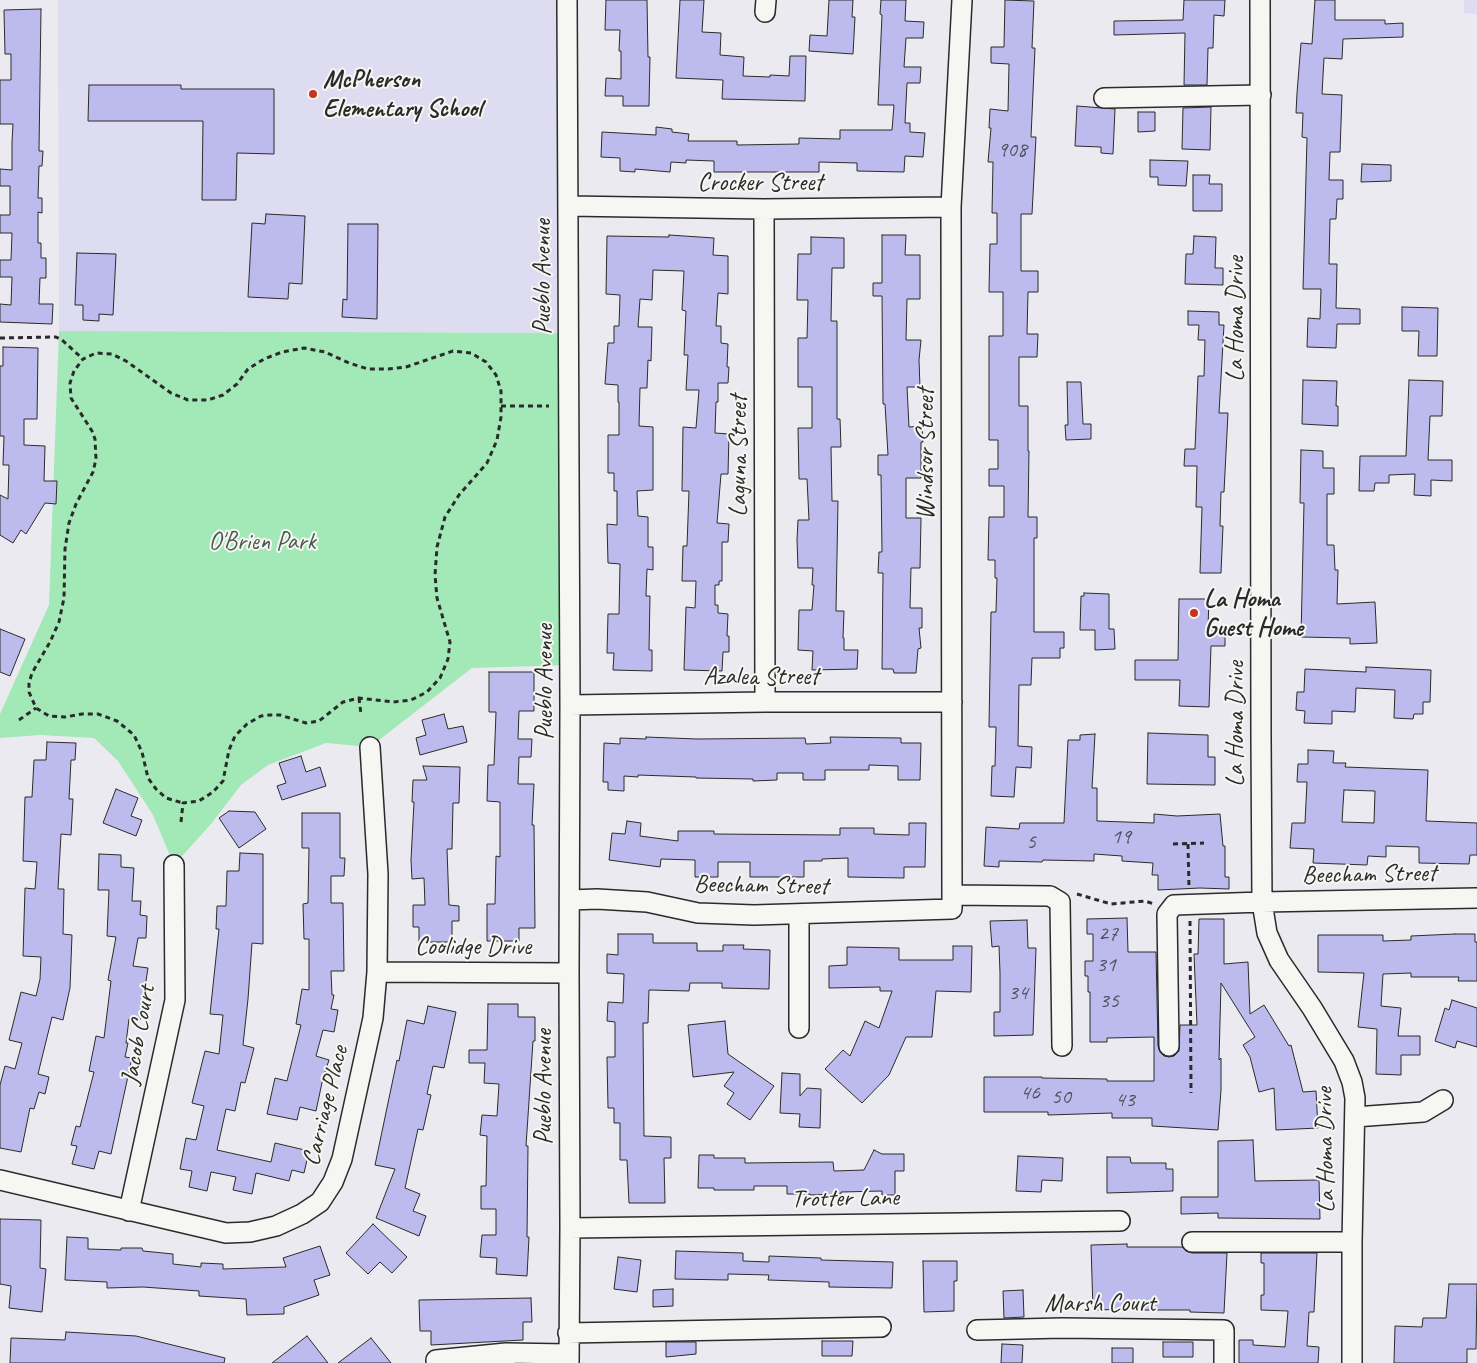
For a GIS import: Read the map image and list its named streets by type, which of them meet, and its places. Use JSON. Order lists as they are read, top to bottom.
{
  "streets": {
    "street": [
      "Crocker Street",
      "Pueblo Avenue",
      "La Homa Drive",
      "Windsor Street",
      "Laguna Street",
      "Azalea Street",
      "Beecham Street",
      "Coolidge Drive",
      "Jacob Court",
      "Carriage Place",
      "Trotter Lane",
      "Marsh Court"
    ]
  },
  "crossings": [
    ["Crocker Street", "Pueblo Avenue"],
    ["Crocker Street", "Windsor Street"],
    ["Crocker Street", "Laguna Street"],
    ["Pueblo Avenue", "Azalea Street"],
    ["Pueblo Avenue", "Beecham Street"],
    ["Pueblo Avenue", "Coolidge Drive"],
    ["Pueblo Avenue", "Trotter Lane"],
    ["La Homa Drive", "Beecham Street"],
    ["Windsor Street", "Azalea Street"],
    ["Windsor Street", "Beecham Street"],
    ["Laguna Street", "Azalea Street"],
    ["Coolidge Drive", "Carriage Place"],
    ["Jacob Court", "Carriage Place"]
  ],
  "parks": ["O'Brien Park"],
  "places": ["McPherson Elementary School", "La Homa Guest Home"],
  "house_numbers": [
    "908",
    "19",
    "5",
    "27",
    "31",
    "34",
    "35",
    "46",
    "50",
    "43"
  ]
}
